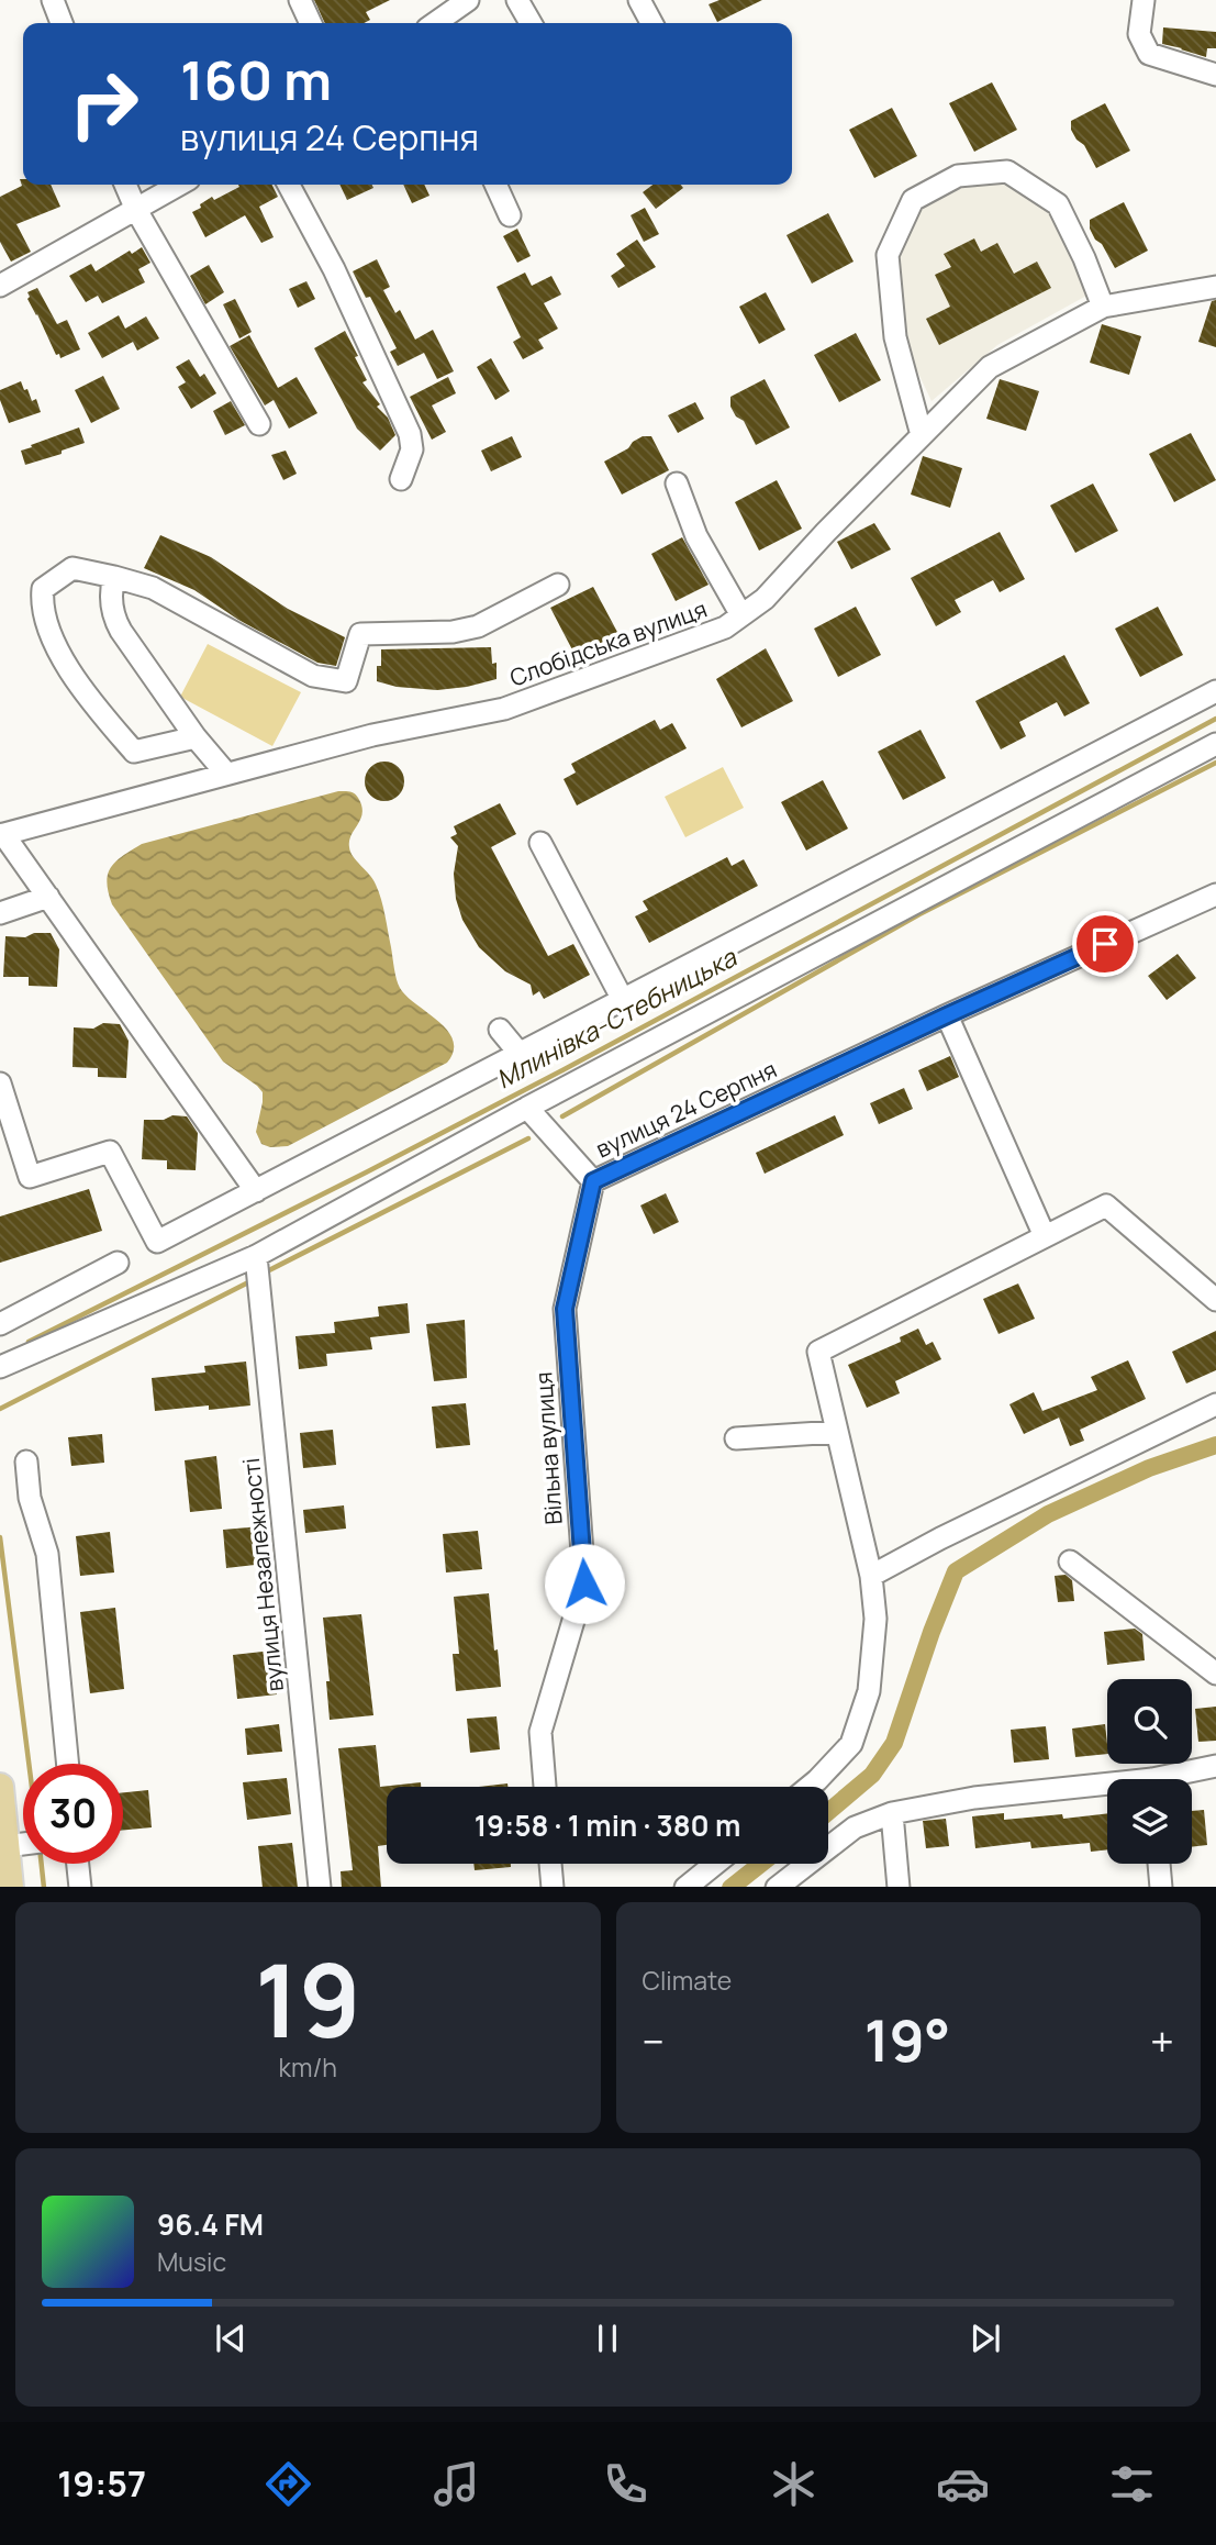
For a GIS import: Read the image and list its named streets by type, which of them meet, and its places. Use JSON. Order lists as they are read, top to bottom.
{
  "streets": {
    "street": [
      "Слобідська вулиця",
      "вулиця 24 Серпня",
      "Вільна вулиця",
      "вулиця Незалежності"
    ]
  },
  "crossings": [
    ["вулиця 24 Серпня", "Вільна вулиця"]
  ],
  "water": ["Млинівка-Стебницька"],
  "page": {
    "turn": ["160 m", "вулиця 24 Серпня"],
    "limit": "30",
    "trip": "19:58 · 1 min · 380 m",
    "tile": [
      ["19", "km/h"],
      "Climate"
    ],
    "heat": ["−", "19°", "+"],
    "song": ["96.4 FM", "Music"],
    "tabs": "19:57"
  }
}
